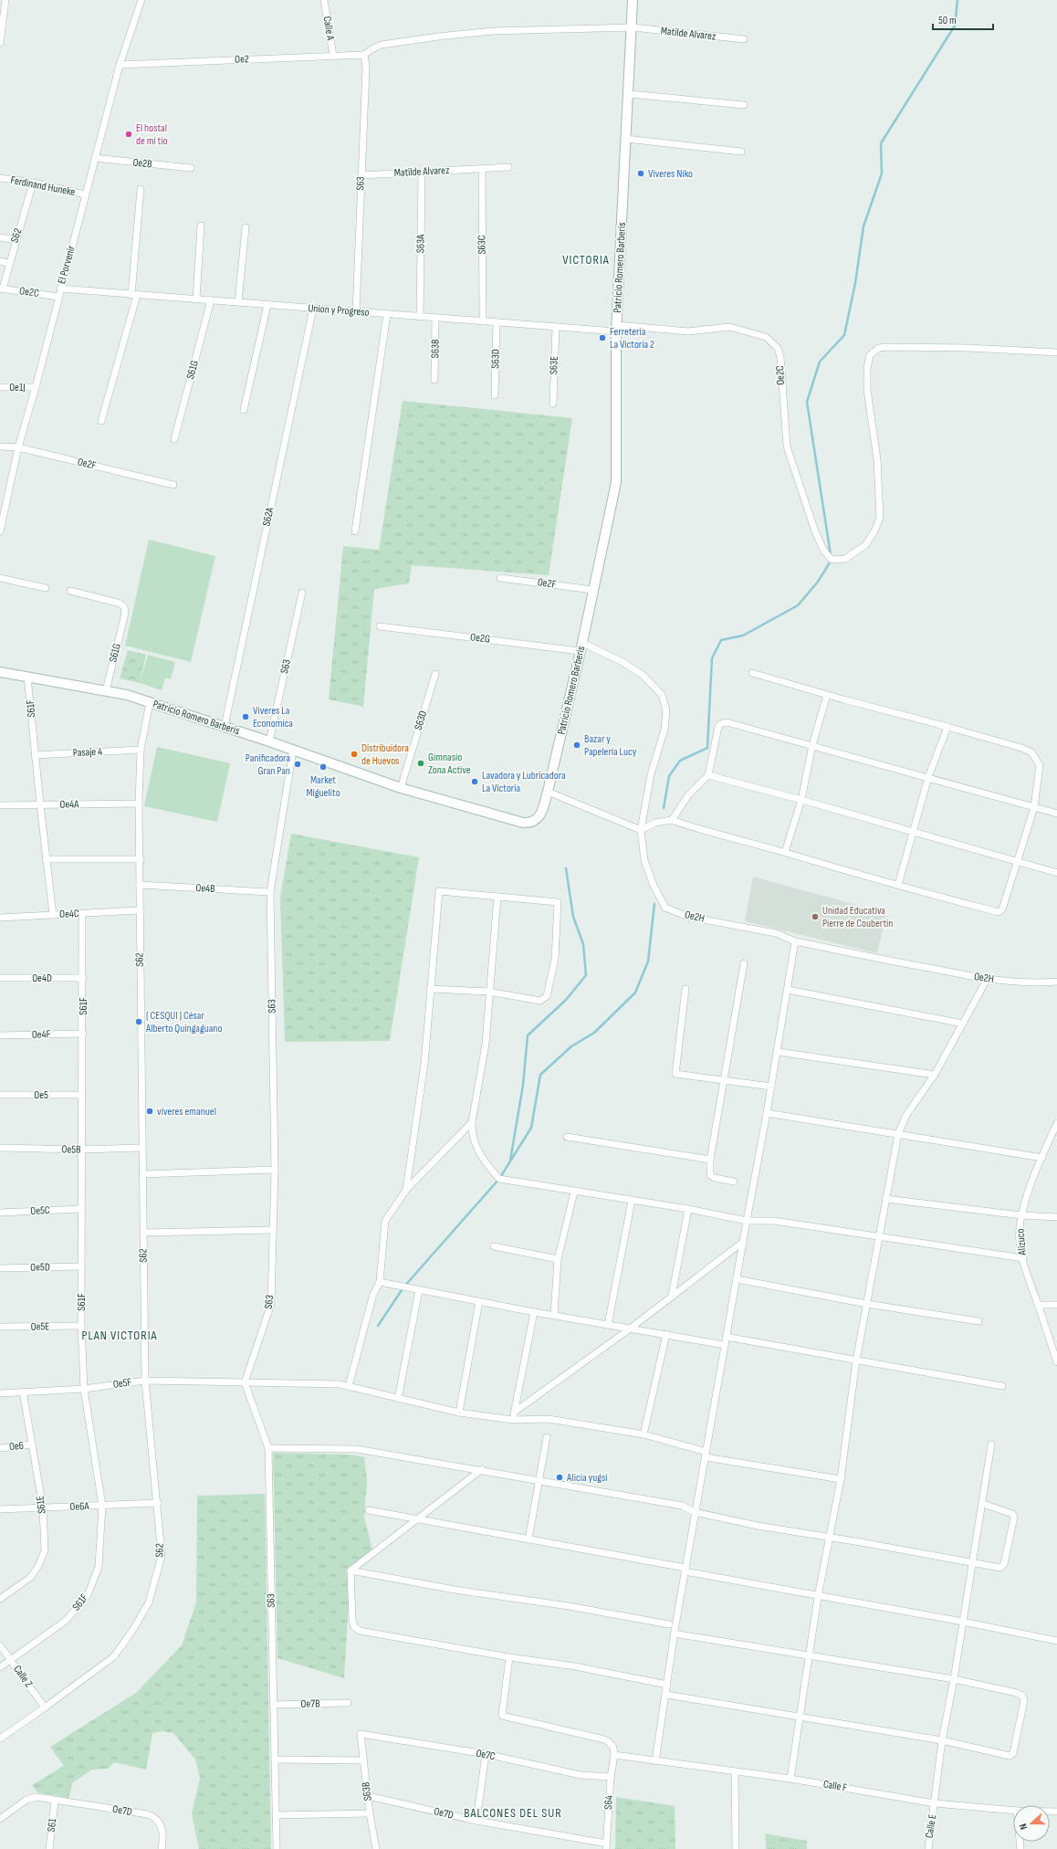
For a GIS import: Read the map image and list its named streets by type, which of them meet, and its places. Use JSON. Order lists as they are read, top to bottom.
{
  "streets": {
    "street": [
      "Calle A",
      "Matilde Alvarez",
      "Oe2",
      "Oe2B",
      "S63",
      "Ferdinand Huneke",
      "S62",
      "S63A",
      "S63C",
      "El Porvenir",
      "Patricio Romero Barberis",
      "Oe2C",
      "Union y Progreso",
      "S63B",
      "S63D",
      "S63E",
      "S61G",
      "Oe1J",
      "Oe2F",
      "S62A",
      "Oe2G",
      "S61F",
      "Pasaje 4",
      "Oe4A",
      "Oe4B",
      "Oe4C",
      "Oe2H",
      "Oe4D",
      "Oe4F",
      "Oe5",
      "Oe5B",
      "Oe5C",
      "Alizuco",
      "Oe5D",
      "Oe5E",
      "Oe5F",
      "Oe6",
      "S61E",
      "Oe6A",
      "Calle Z",
      "Oe7B",
      "Oe7C",
      "Calle F",
      "S64",
      "Oe7D",
      "S61",
      "Calle E"
    ]
  },
  "crossings": [
    ["Calle A", "Oe2"],
    ["Matilde Alvarez", "Oe2"],
    ["Matilde Alvarez", "S63"],
    ["Matilde Alvarez", "S63A"],
    ["Matilde Alvarez", "S63C"],
    ["Matilde Alvarez", "Patricio Romero Barberis"],
    ["Oe2", "S63"],
    ["Oe2", "El Porvenir"],
    ["Oe2B", "El Porvenir"],
    ["S63", "Patricio Romero Barberis"],
    ["S63", "Union y Progreso"],
    ["S63", "Oe4B"],
    ["S63", "Oe5F"],
    ["S63", "Oe7B"],
    ["Ferdinand Huneke", "S62"],
    ["Ferdinand Huneke", "El Porvenir"],
    ["S62", "Patricio Romero Barberis"],
    ["S62", "Oe2C"],
    ["S62", "Pasaje 4"],
    ["S62", "Oe4A"],
    ["S62", "Oe4B"],
    ["S62", "Oe4C"],
    ["S62", "Oe5B"],
    ["S62", "Oe5F"],
    ["S62", "Oe6A"],
    ["S62", "Calle Z"],
    ["S63A", "Union y Progreso"],
    ["S63C", "Union y Progreso"],
    ["El Porvenir", "Oe2C"],
    ["El Porvenir", "Union y Progreso"],
    ["El Porvenir", "Oe1J"],
    ["El Porvenir", "Oe2F"],
    ["Patricio Romero Barberis", "Oe2C"],
    ["Patricio Romero Barberis", "Union y Progreso"],
    ["Patricio Romero Barberis", "S63D"],
    ["Patricio Romero Barberis", "S61G"],
    ["Patricio Romero Barberis", "Oe2F"],
    ["Patricio Romero Barberis", "S62A"],
    ["Patricio Romero Barberis", "Oe2G"],
    ["Patricio Romero Barberis", "S61F"],
    ["Patricio Romero Barberis", "Oe2H"],
    ["Oe2C", "Union y Progreso"],
    ["Union y Progreso", "S63B"],
    ["Union y Progreso", "S63D"],
    ["Union y Progreso", "S63E"],
    ["Union y Progreso", "S61G"],
    ["Union y Progreso", "S62A"],
    ["S63B", "Oe7C"],
    ["S63B", "Oe7D"],
    ["Oe2G", "Oe2H"],
    ["S61F", "Pasaje 4"],
    ["S61F", "Oe4A"],
    ["S61F", "Oe4C"],
    ["S61F", "Oe4D"],
    ["S61F", "Oe4F"],
    ["S61F", "Oe5"],
    ["S61F", "Oe5B"],
    ["S61F", "Oe5C"],
    ["S61F", "Oe5D"],
    ["S61F", "Oe5E"],
    ["S61F", "Oe5F"],
    ["S61F", "Oe6A"],
    ["S61F", "Calle Z"],
    ["Oe5F", "S61E"],
    ["Oe6", "S61E"],
    ["S61E", "Oe6A"],
    ["Oe7C", "S64"],
    ["Calle F", "S64"],
    ["Calle F", "Calle E"],
    ["S64", "Oe7D"],
    ["Oe7D", "S61"]
  ],
  "districts": ["VICTORIA", "PLAN VICTORIA", "BALCONES DEL SUR"],
  "places": [
    "El hostal de mi tío",
    "Viveres Niko",
    "Ferretería La Victoria 2",
    "Viveres La Economica",
    "Bazar y Papelería Lucy",
    "Distribuidora de Huevos",
    "Gimnasio Zona Active",
    "Panificadora Gran Pan",
    "Market Miguelito",
    "Lavadora y Lubricadora La Victoria",
    "Unidad Educativa Pierre de Coubertin",
    "( CESQUI ) César Alberto Quingaguano",
    "víveres emanuel",
    "Alicia yugsi"
  ],
  "scale_bar": "50 m",
  "north": "left"
}
